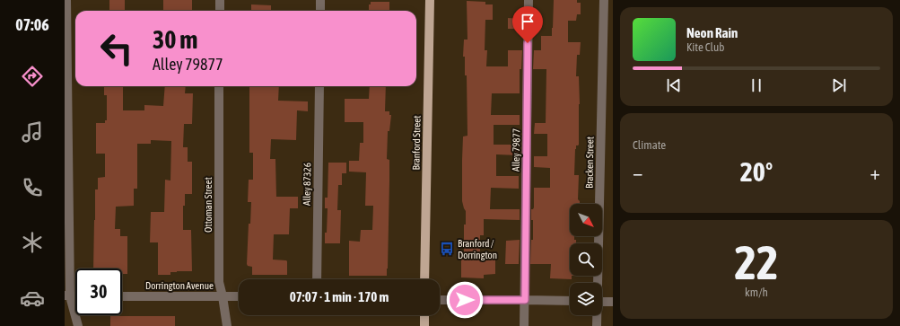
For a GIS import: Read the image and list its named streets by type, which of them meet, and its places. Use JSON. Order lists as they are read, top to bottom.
{
  "streets": {
    "main road": ["Branford Street"],
    "street": [
      "Alley 79877",
      "Bracken Street",
      "Alley 87326",
      "Ottoman Street",
      "Dorrington Avenue"
    ]
  },
  "crossings": [
    ["Ottoman Street", "Dorrington Avenue"]
  ],
  "places": {
    "bus stop": ["Branford / Dorrington"]
  },
  "north": "bottom right",
  "page": {
    "tabs": "07:06",
    "turn": ["30 m", "Alley 79877"],
    "song": ["Neon Rain", "Kite Club"],
    "tile": [
      "Climate",
      ["22", "km/h"]
    ],
    "heat": ["−", "20°", "+"],
    "limit": "30",
    "trip": "07:07 · 1 min · 170 m"
  }
}
